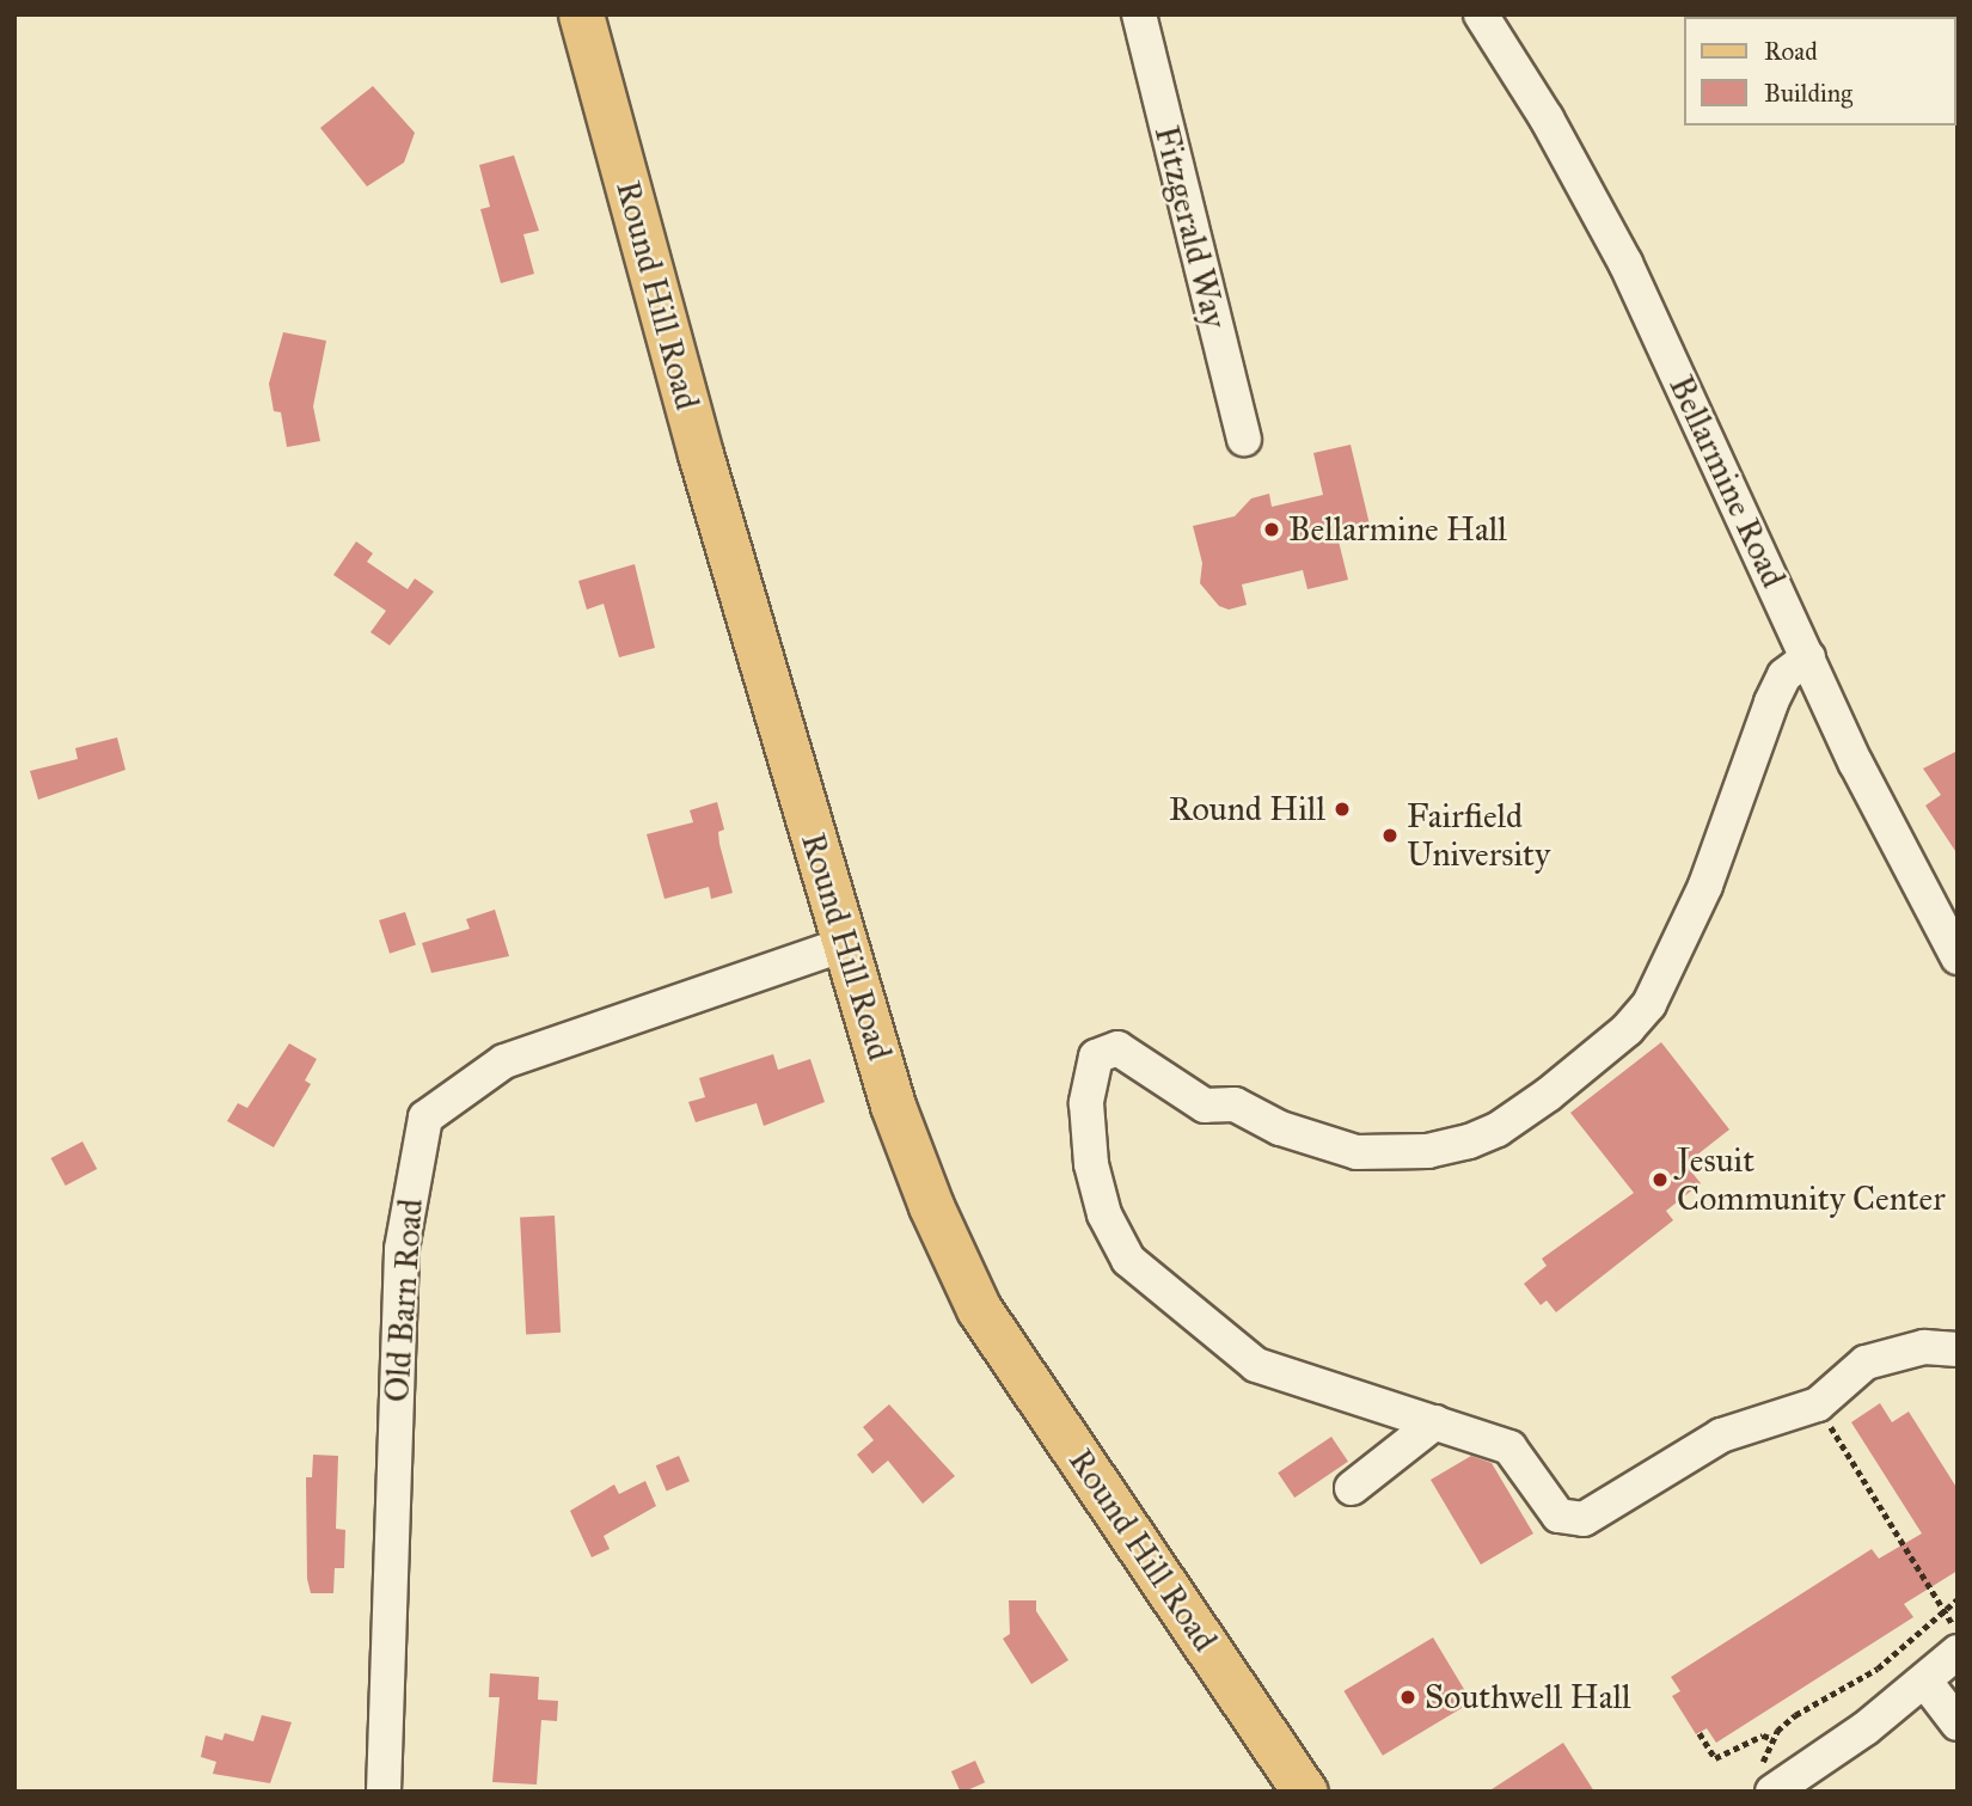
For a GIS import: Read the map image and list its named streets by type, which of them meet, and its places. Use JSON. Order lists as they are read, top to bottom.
{
  "streets": {
    "main road": ["Round Hill Road"],
    "street": ["Fitzgerald Way", "Bellarmine Road", "Old Barn Road"]
  },
  "crossings": [
    ["Round Hill Road", "Old Barn Road"]
  ],
  "places": [
    "Bellarmine Hall",
    "Round Hill",
    "Fairfield University",
    "Jesuit Community Center",
    "Southwell Hall"
  ],
  "legend": ["Road", "Building"]
}
